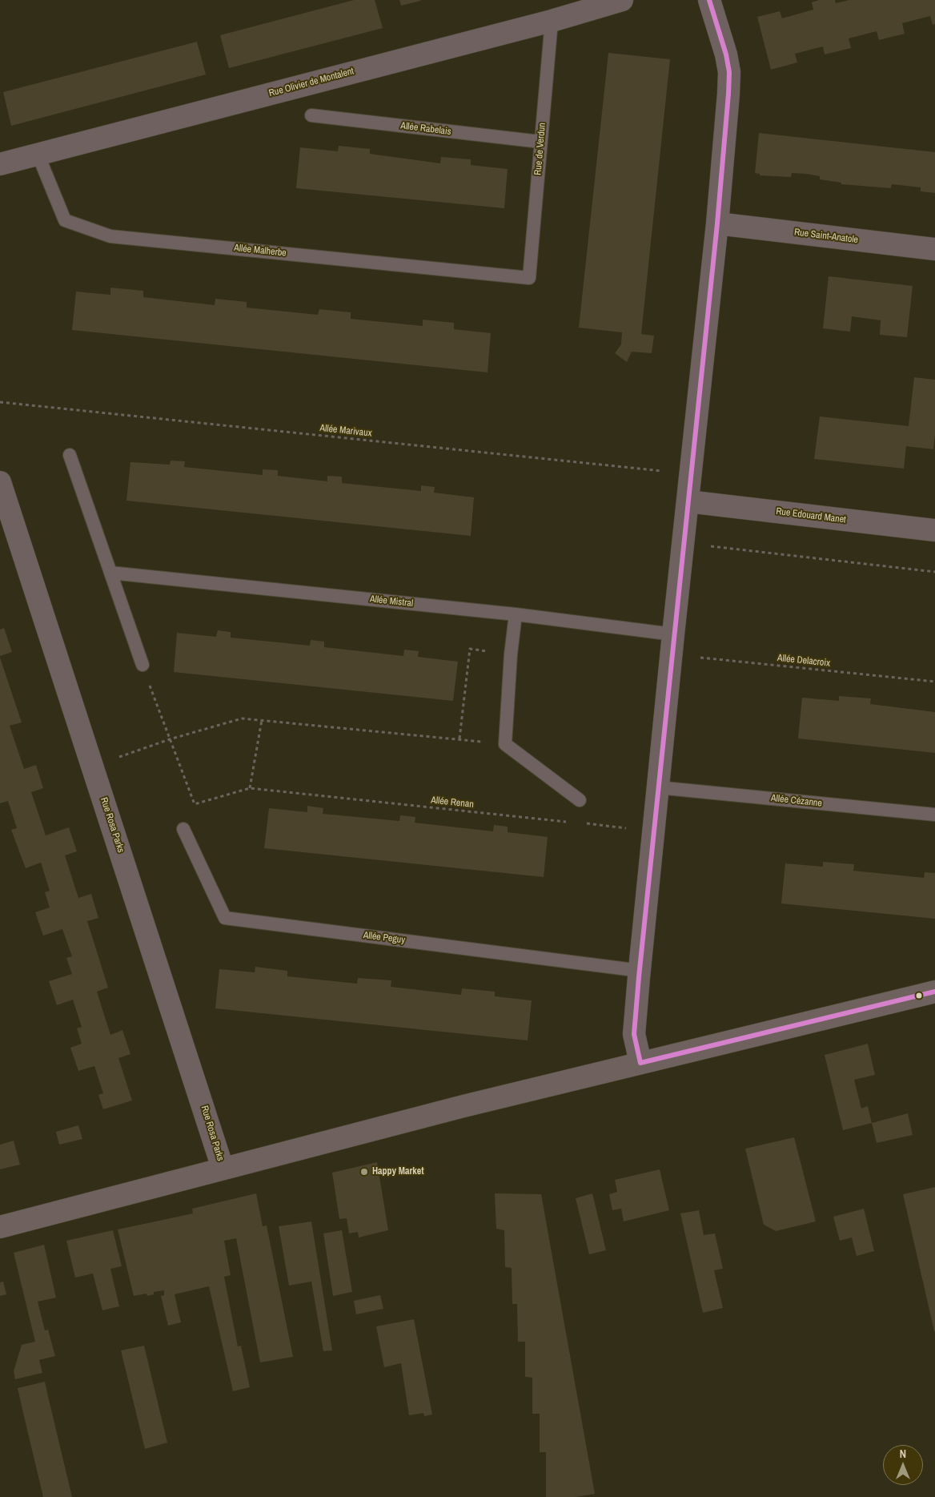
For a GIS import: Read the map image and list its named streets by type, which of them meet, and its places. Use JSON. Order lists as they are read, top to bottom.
{
  "streets": {
    "street": [
      "Rue Olivier de Montalent",
      "Rue Saint-Anatole",
      "Rue Edouard Manet",
      "Rue Rosa Parks"
    ],
    "lane": [
      "Allée Rabelais",
      "Rue de Verdun",
      "Allée Malherbe",
      "Allée Mistral",
      "Allée Cézanne",
      "Allée Peguy"
    ],
    "path": ["Allée Marivaux", "Allée Delacroix", "Allée Renan"]
  },
  "crossings": [
    ["Rue Olivier de Montalent", "Rue de Verdun"],
    ["Rue Olivier de Montalent", "Allée Malherbe"],
    ["Allée Rabelais", "Rue de Verdun"],
    ["Rue de Verdun", "Allée Malherbe"],
    ["Allée Mistral", "Allée Delacroix"]
  ],
  "places": ["Happy Market"],
  "north": "top"
}
